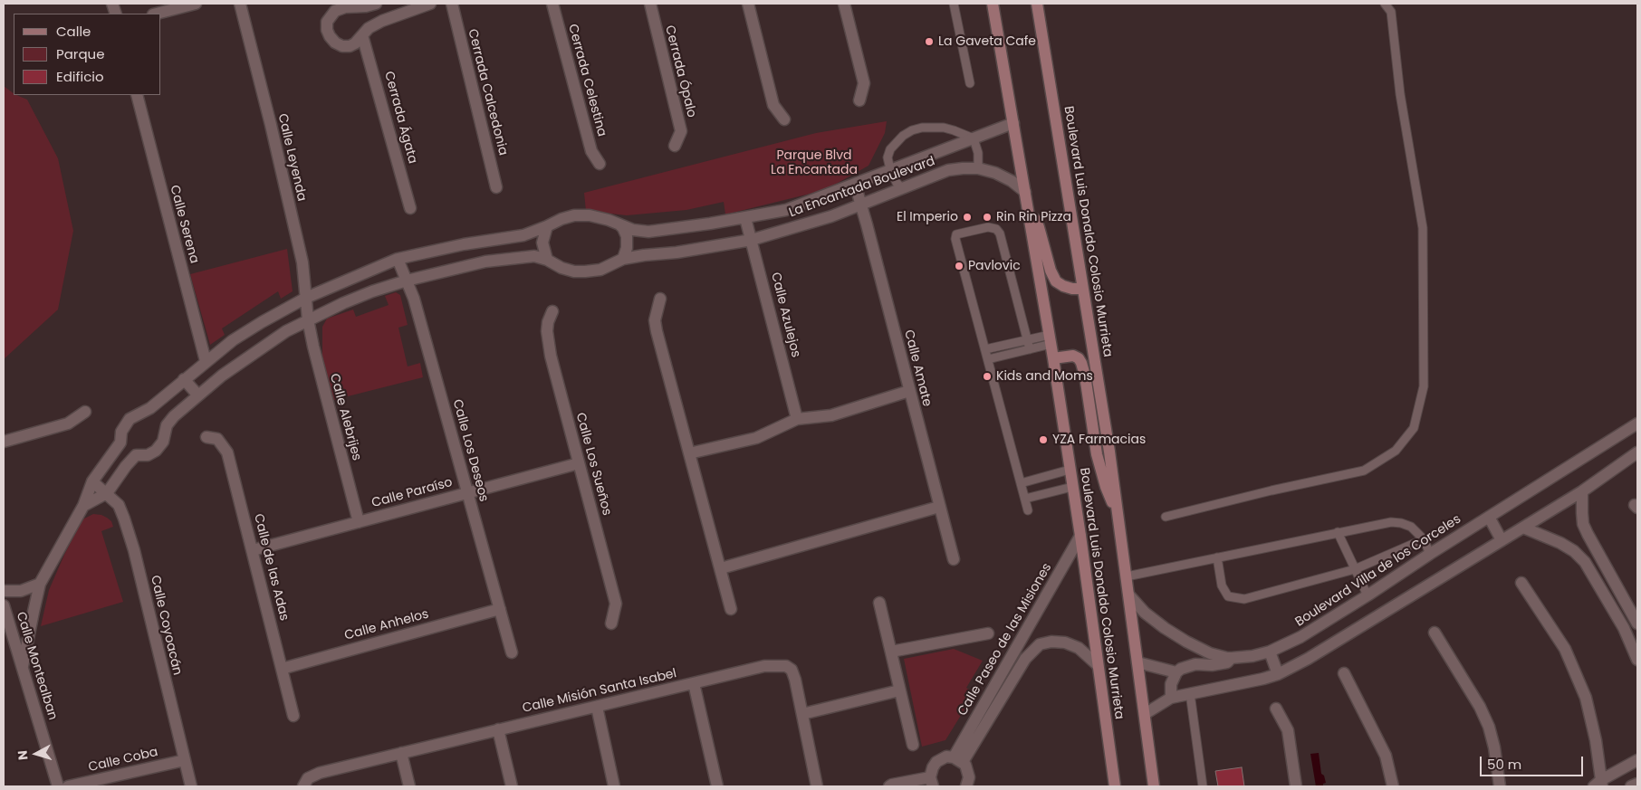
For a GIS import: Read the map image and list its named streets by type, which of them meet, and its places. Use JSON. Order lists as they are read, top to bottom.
{
  "streets": {
    "main road": ["Boulevard Luis Donaldo Colosio Murrieta"],
    "street": [
      "Cerrada Ópalo",
      "Cerrada Celestina",
      "Cerrada Calcedonia",
      "Cerrada Ágata",
      "Calle Leyenda",
      "La Encantada Boulevard",
      "Calle Serena",
      "Calle Azulejos",
      "Calle Amate",
      "Calle Alebrijes",
      "Calle Los Deseos",
      "Calle Los Sueños",
      "Calle Paraíso",
      "Calle de las Adas",
      "Boulevard Villa de los Corceles",
      "Calle Coyoacán",
      "Calle Anhelos",
      "Calle Paseo de las Misiones",
      "Calle Montealban",
      "Calle Misión Santa Isabel",
      "Calle Coba"
    ]
  },
  "crossings": [
    ["Calle Leyenda", "La Encantada Boulevard"],
    ["Calle Leyenda", "Calle Alebrijes"],
    ["La Encantada Boulevard", "Calle Serena"],
    ["La Encantada Boulevard", "Boulevard Luis Donaldo Colosio Murrieta"],
    ["La Encantada Boulevard", "Calle Azulejos"],
    ["La Encantada Boulevard", "Calle Amate"],
    ["La Encantada Boulevard", "Calle Alebrijes"],
    ["La Encantada Boulevard", "Calle Los Deseos"],
    ["La Encantada Boulevard", "Calle Coyoacán"],
    ["La Encantada Boulevard", "Calle Montealban"],
    ["Boulevard Luis Donaldo Colosio Murrieta", "Boulevard Villa de los Corceles"],
    ["Boulevard Luis Donaldo Colosio Murrieta", "Calle Paseo de las Misiones"],
    ["Calle Alebrijes", "Calle Paraíso"],
    ["Calle Los Deseos", "Calle Paraíso"],
    ["Calle Los Deseos", "Calle Anhelos"],
    ["Calle Los Sueños", "Calle Paraíso"],
    ["Calle Paraíso", "Calle de las Adas"],
    ["Calle de las Adas", "Calle Anhelos"],
    ["Calle Coyoacán", "Calle Coba"]
  ],
  "parks": ["Parque Blvd La Encantada"],
  "places": [
    "La Gaveta Cafe",
    "El Imperio",
    "Rin Rin Pizza",
    "Pavlovic",
    "Kids and Moms",
    "YZA Farmacias"
  ],
  "legend": ["Calle", "Parque", "Edificio"],
  "scale_bar": "50 m",
  "north": "left"
}
